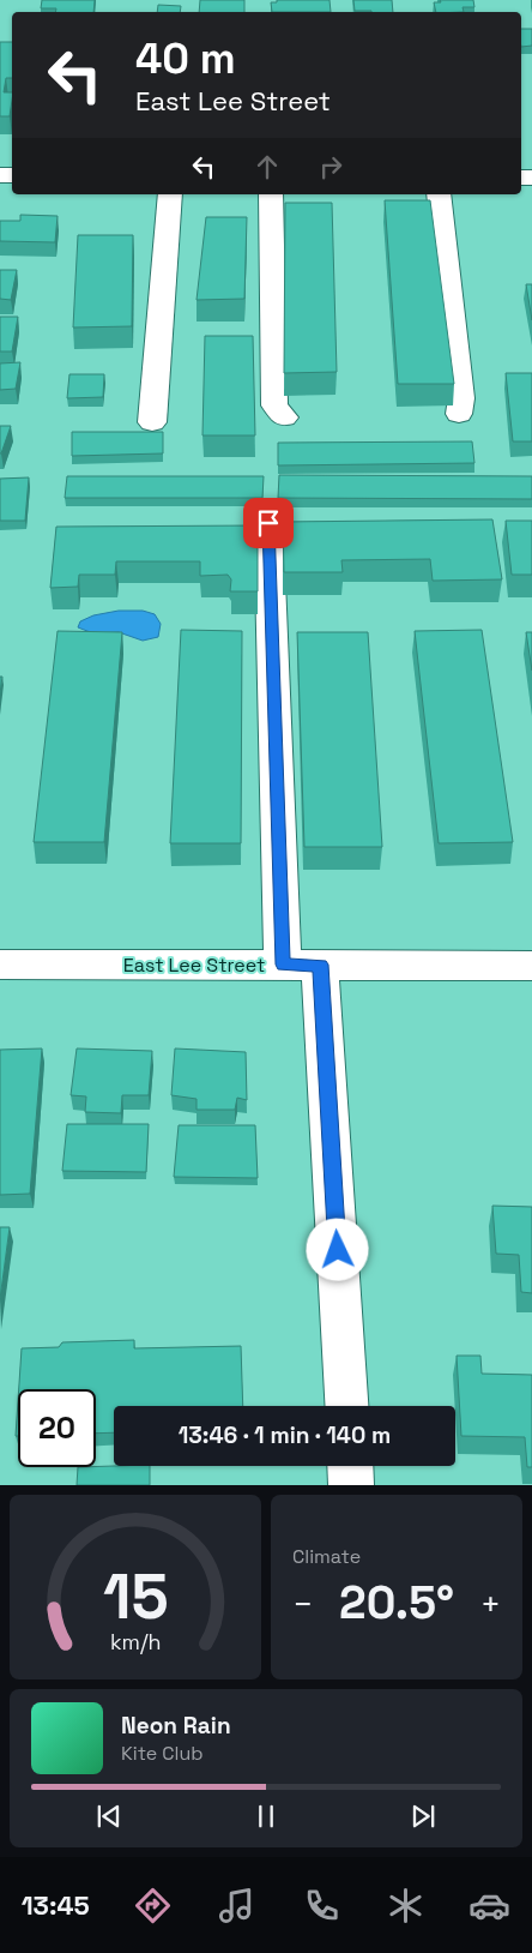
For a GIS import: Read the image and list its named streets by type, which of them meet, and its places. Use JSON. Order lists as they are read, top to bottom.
{
  "streets": {
    "street": ["East Lee Street"]
  },
  "page": {
    "turn": ["40 m", "East Lee Street"],
    "limit": "20",
    "trip": "13:46 · 1 min · 140 m",
    "tile": "Climate",
    "heat": ["−", "20.5°", "+"],
    "song": ["Neon Rain", "Kite Club"],
    "tabs": "13:45",
    "gauge": ["15", "km/h"]
  }
}
